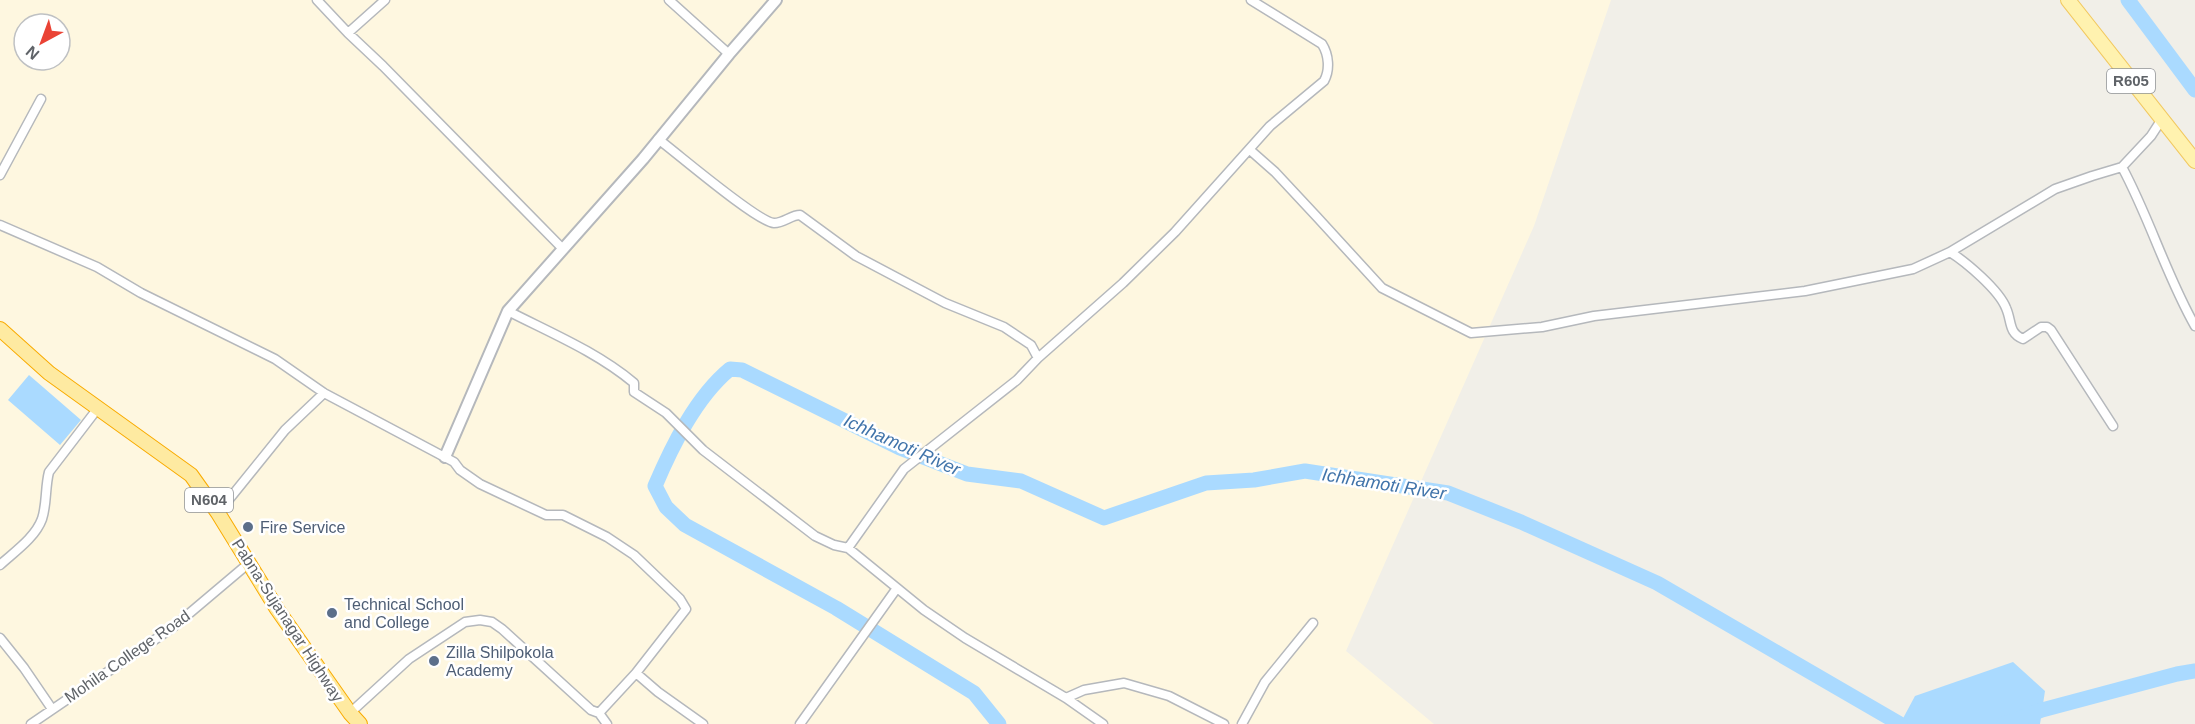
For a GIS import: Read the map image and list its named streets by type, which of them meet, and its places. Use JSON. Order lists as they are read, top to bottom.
{
  "streets": {
    "highway": ["N604", "Pabna-Sujanagar Highway"],
    "main road": ["R605"],
    "street": ["Mohila College Road"]
  },
  "crossings": [
    ["Pabna-Sujanagar Highway", "Mohila College Road"]
  ],
  "water": ["Ichhamoti River"],
  "places": ["Fire Service", "Technical School and College", "Zilla Shilpokola Academy"],
  "north": "bottom left"
}
